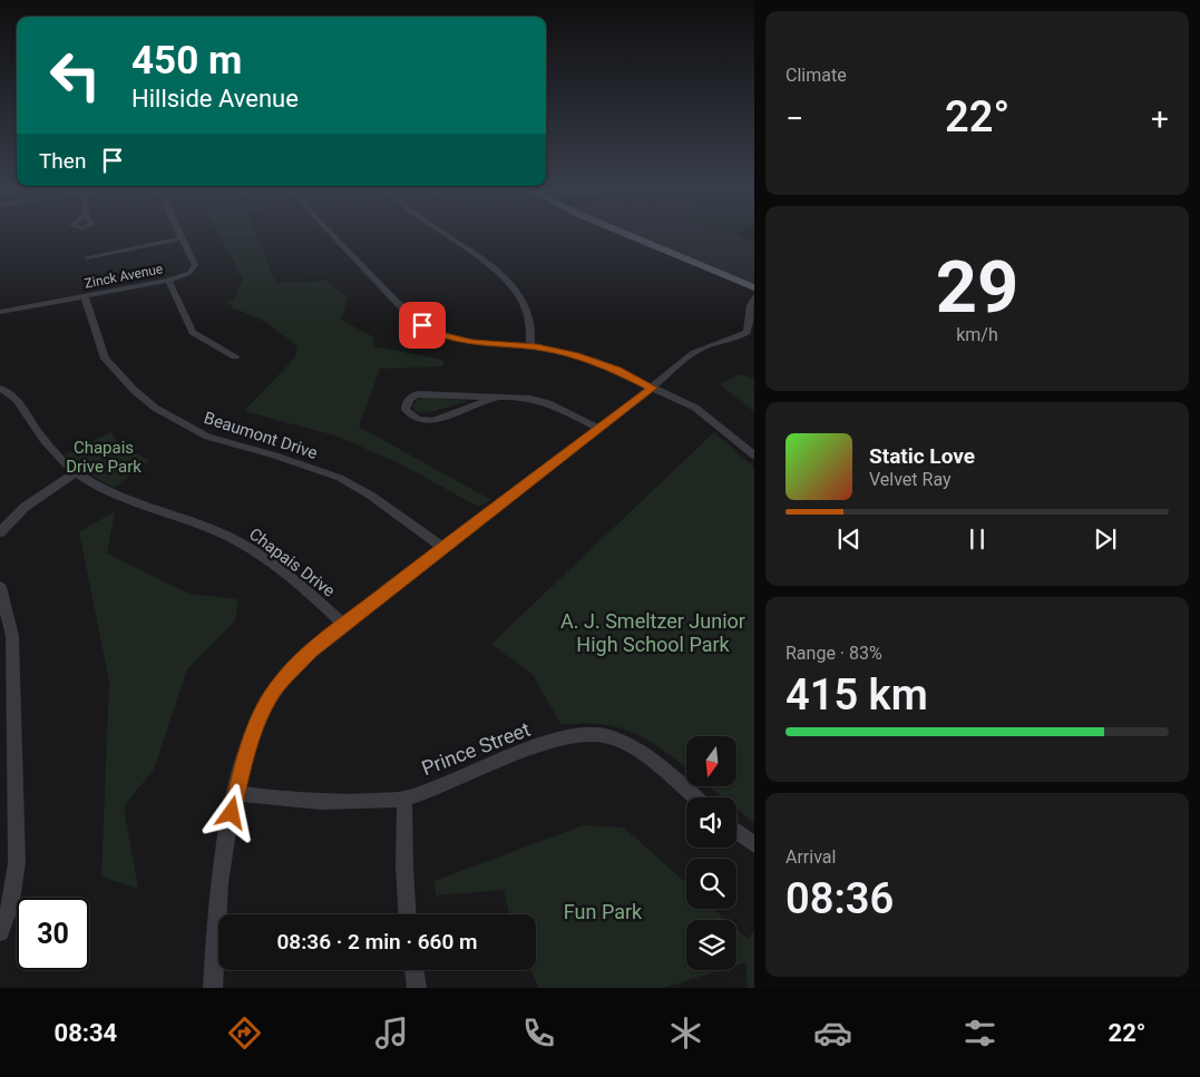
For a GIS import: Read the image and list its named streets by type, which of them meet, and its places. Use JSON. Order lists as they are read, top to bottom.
{
  "streets": {
    "street": [
      "Zinck Avenue",
      "Beaumont Drive",
      "Chapais Drive",
      "Prince Street"
    ]
  },
  "crossings": [
    ["Zinck Avenue", "Beaumont Drive"]
  ],
  "parks": ["Chapais Drive Park", "A. J. Smeltzer Junior High School Park", "Fun Park"],
  "north": "bottom",
  "page": {
    "tile": [
      "Climate",
      ["29", "km/h"],
      ["Range · 83%", "415 km"],
      ["Arrival", "08:36"]
    ],
    "turn": ["450 m", "Hillside Avenue"],
    "heat": ["−", "22°", "+"],
    "then": "Then",
    "song": ["Static Love", "Velvet Ray"],
    "limit": "30",
    "trip": "08:36 · 2 min · 660 m",
    "tabs": ["08:34", "22°"]
  }
}
